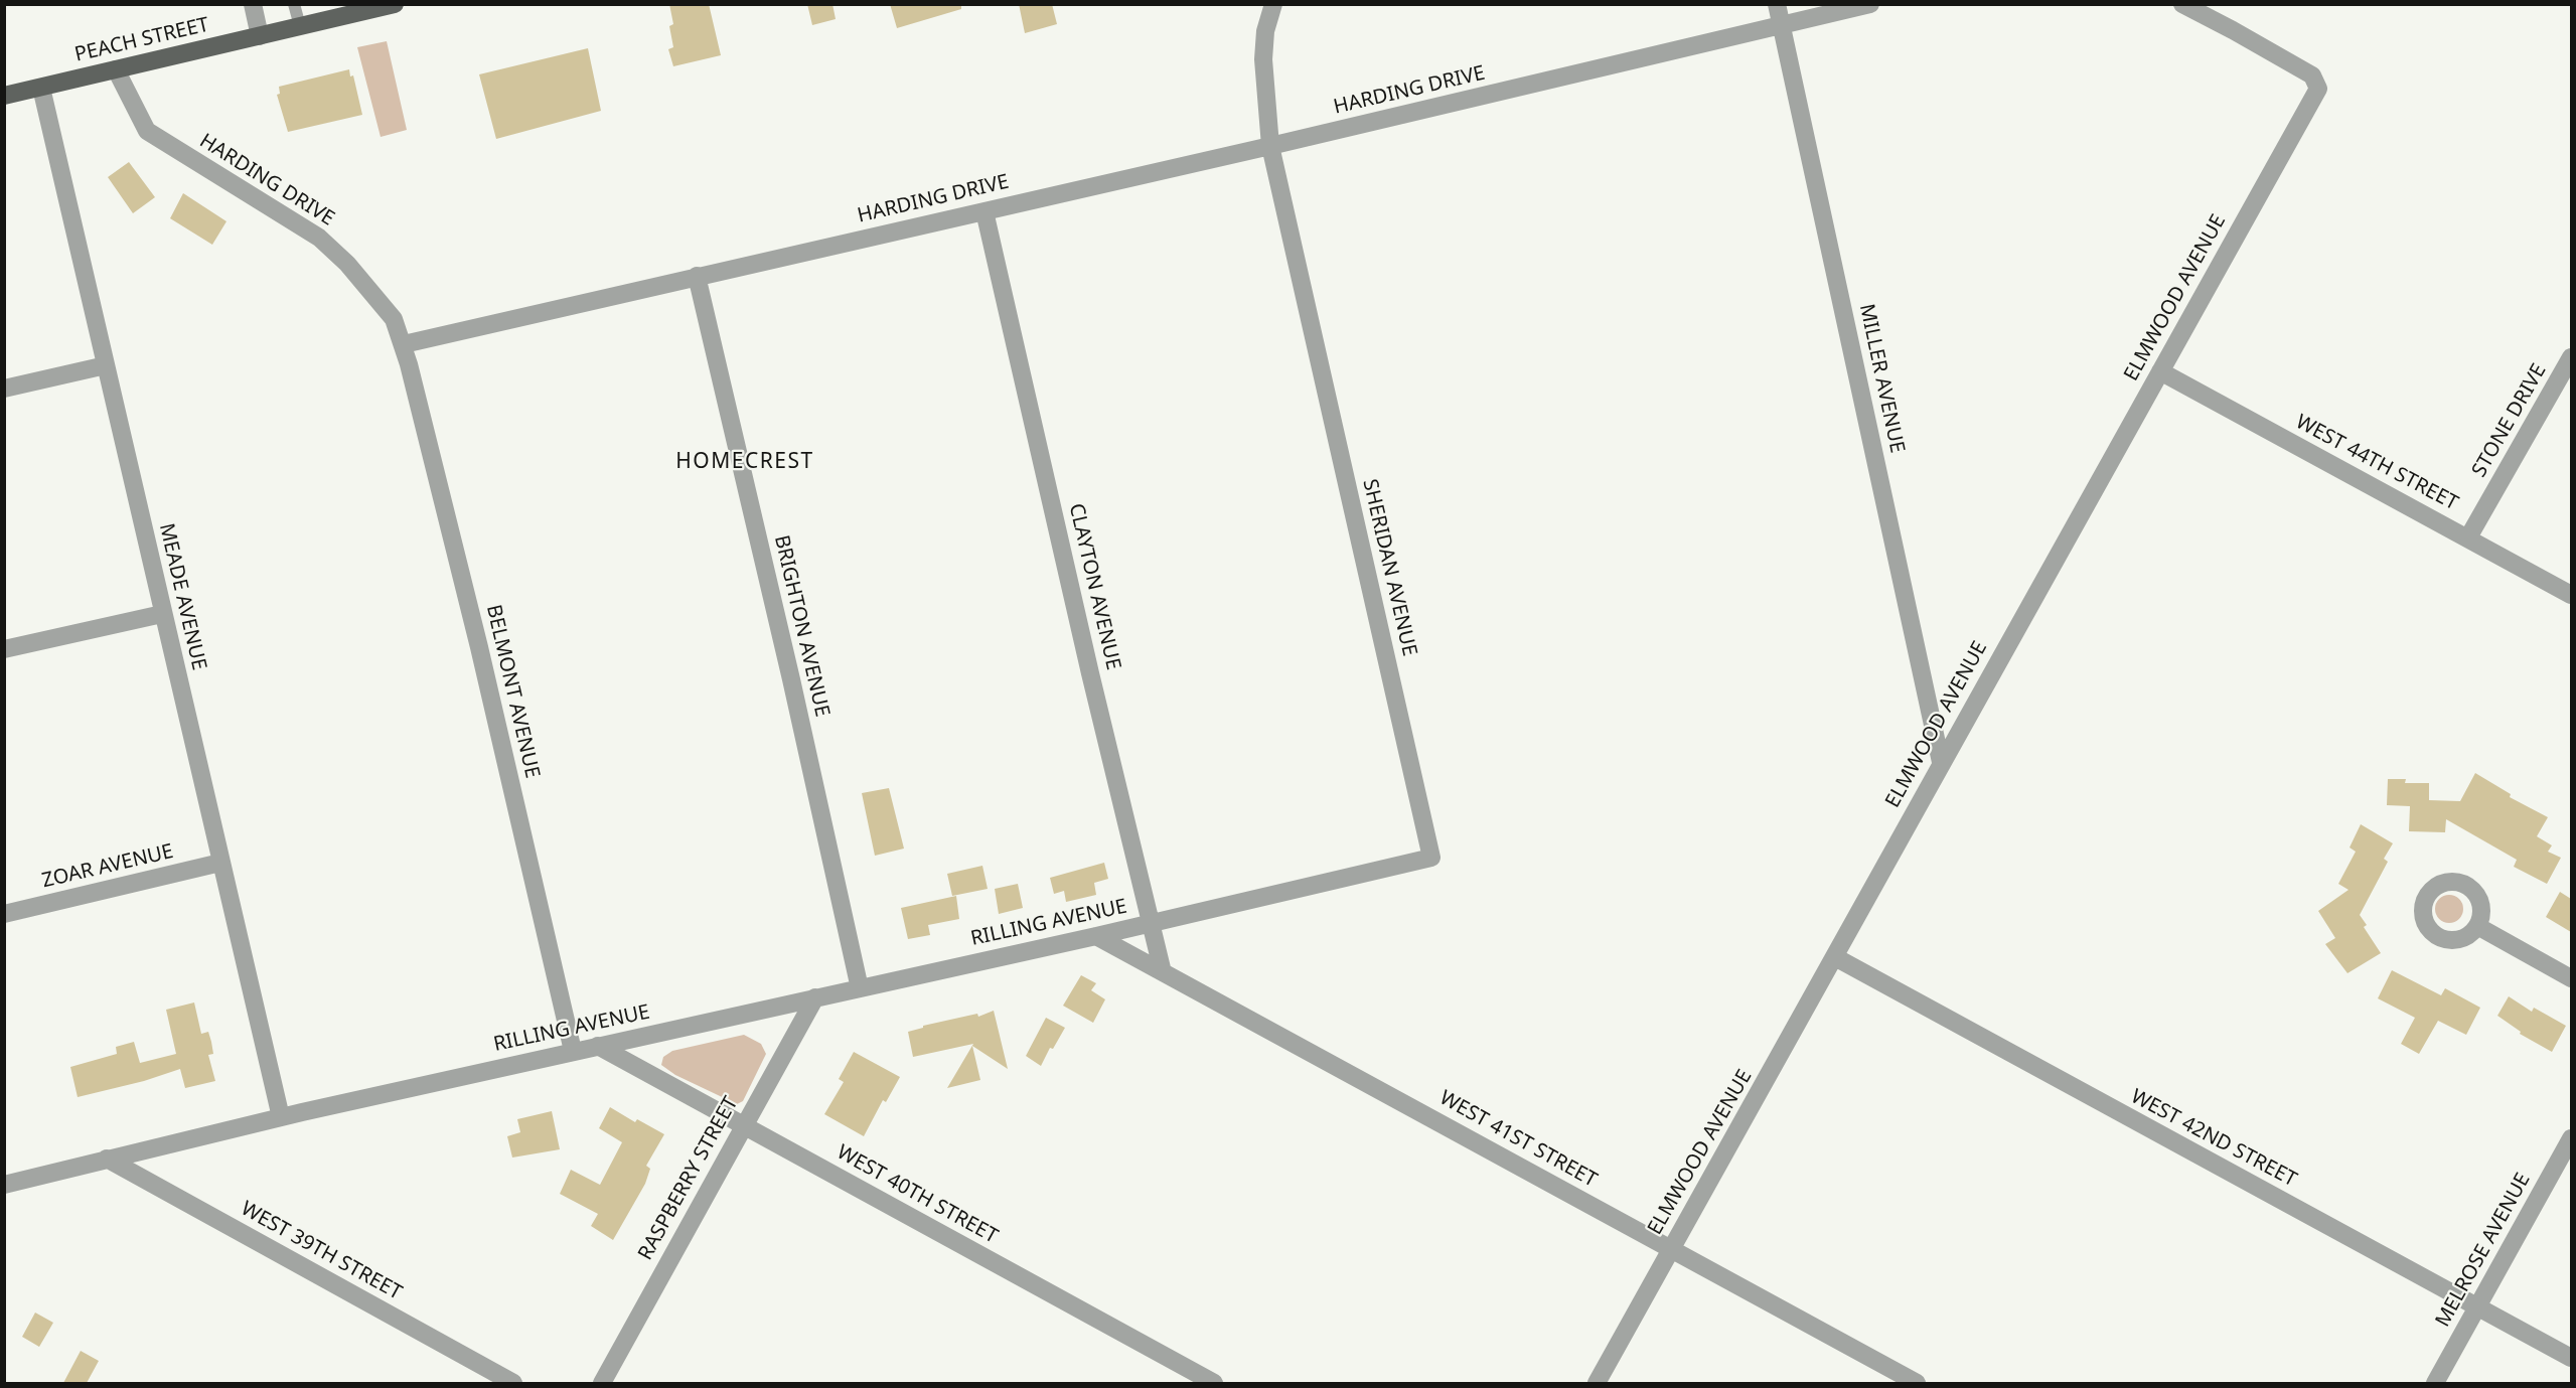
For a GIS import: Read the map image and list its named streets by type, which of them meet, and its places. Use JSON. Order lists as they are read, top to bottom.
{
  "streets": {
    "main road": ["PEACH STREET"],
    "street": [
      "HARDING DRIVE",
      "ELMWOOD AVENUE",
      "MILLER AVENUE",
      "STONE DRIVE",
      "WEST 44TH STREET",
      "SHERIDAN AVENUE",
      "CLAYTON AVENUE",
      "MEADE AVENUE",
      "BRIGHTON AVENUE",
      "BELMONT AVENUE",
      "ZOAR AVENUE",
      "RILLING AVENUE",
      "WEST 42ND STREET",
      "WEST 41ST STREET",
      "RASPBERRY STREET",
      "WEST 40TH STREET",
      "MELROSE AVENUE",
      "WEST 39TH STREET"
    ]
  },
  "crossings": [
    ["PEACH STREET", "HARDING DRIVE"],
    ["PEACH STREET", "MEADE AVENUE"],
    ["HARDING DRIVE", "MILLER AVENUE"],
    ["HARDING DRIVE", "SHERIDAN AVENUE"],
    ["HARDING DRIVE", "CLAYTON AVENUE"],
    ["HARDING DRIVE", "BRIGHTON AVENUE"],
    ["HARDING DRIVE", "BELMONT AVENUE"],
    ["ELMWOOD AVENUE", "MILLER AVENUE"],
    ["ELMWOOD AVENUE", "WEST 44TH STREET"],
    ["ELMWOOD AVENUE", "WEST 42ND STREET"],
    ["ELMWOOD AVENUE", "WEST 41ST STREET"],
    ["STONE DRIVE", "WEST 44TH STREET"],
    ["SHERIDAN AVENUE", "CLAYTON AVENUE"],
    ["SHERIDAN AVENUE", "RILLING AVENUE"],
    ["CLAYTON AVENUE", "RILLING AVENUE"],
    ["CLAYTON AVENUE", "WEST 41ST STREET"],
    ["MEADE AVENUE", "ZOAR AVENUE"],
    ["MEADE AVENUE", "RILLING AVENUE"],
    ["BRIGHTON AVENUE", "RILLING AVENUE"],
    ["BELMONT AVENUE", "RILLING AVENUE"],
    ["RILLING AVENUE", "WEST 41ST STREET"],
    ["RILLING AVENUE", "RASPBERRY STREET"],
    ["RILLING AVENUE", "WEST 40TH STREET"],
    ["RILLING AVENUE", "WEST 39TH STREET"],
    ["WEST 42ND STREET", "MELROSE AVENUE"],
    ["RASPBERRY STREET", "WEST 40TH STREET"]
  ],
  "districts": ["HOMECREST"]
}
